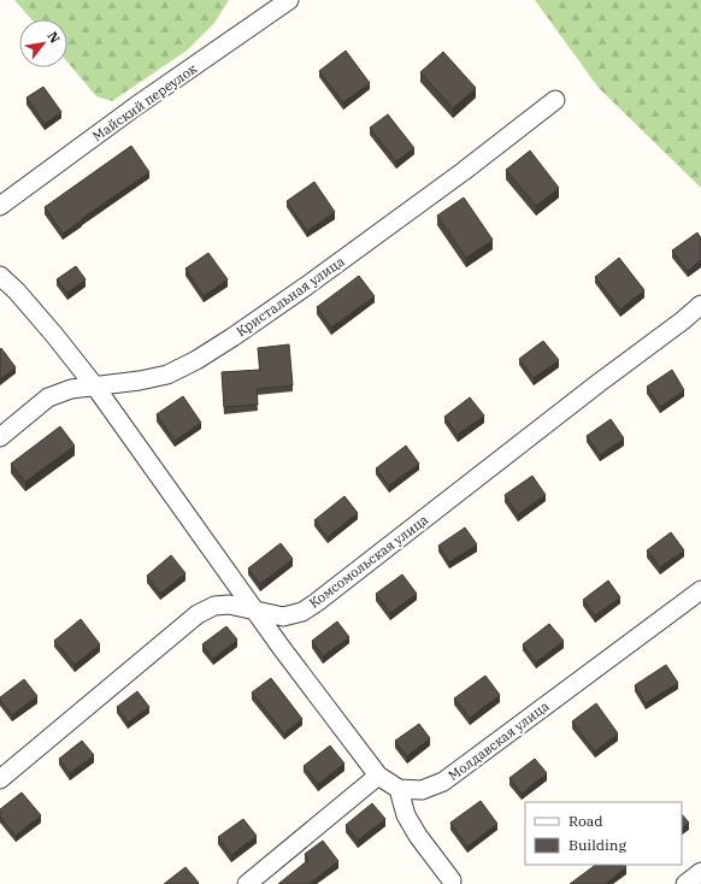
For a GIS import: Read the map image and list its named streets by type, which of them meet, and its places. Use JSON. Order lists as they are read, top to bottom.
{
  "streets": {
    "street": [
      "Майский переулок",
      "Кристальная улица",
      "Комсомольская улица",
      "Молдавская улица"
    ]
  },
  "legend": ["Road", "Building"],
  "north": "top right"
}
